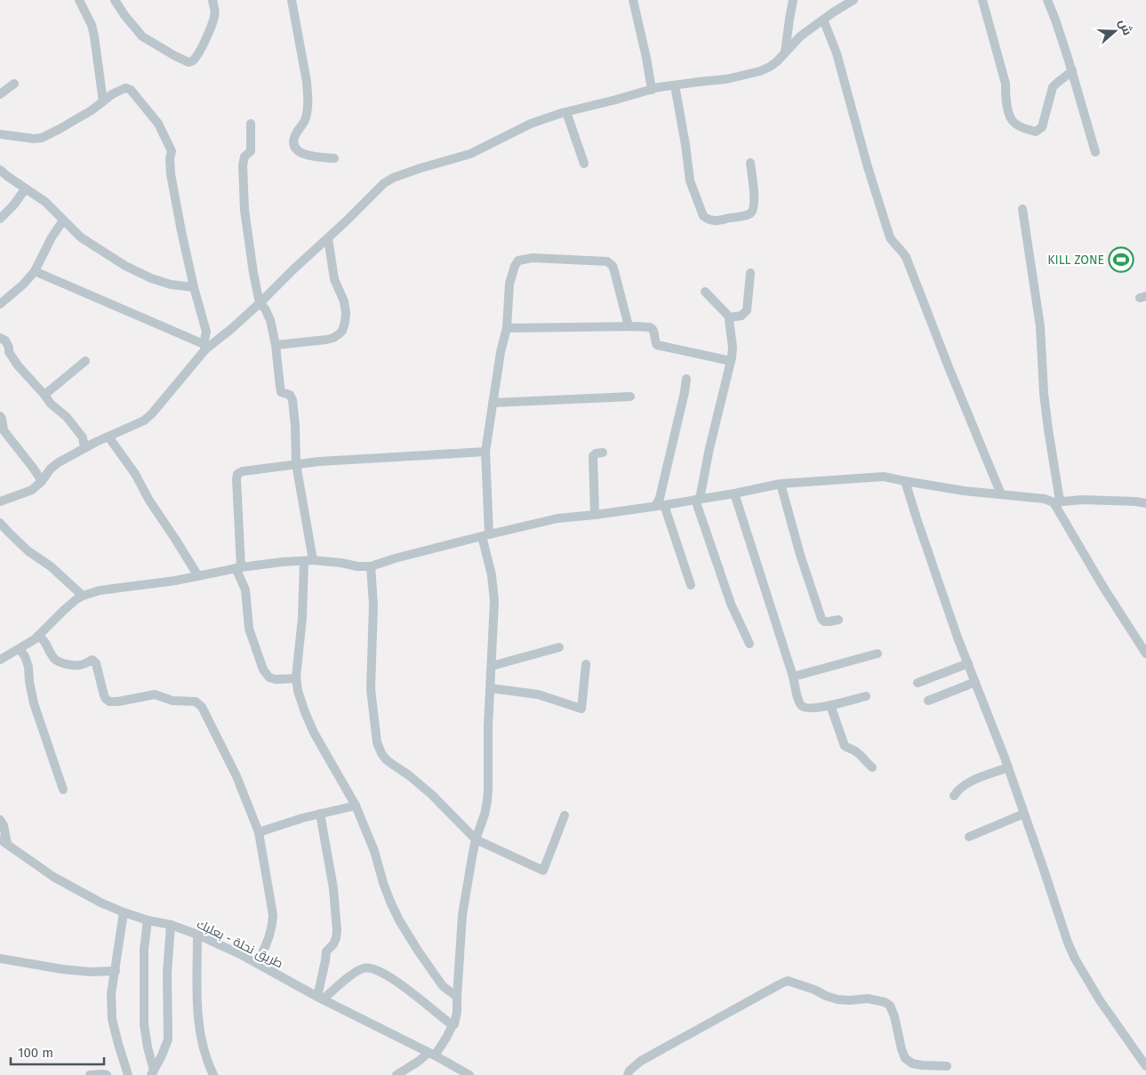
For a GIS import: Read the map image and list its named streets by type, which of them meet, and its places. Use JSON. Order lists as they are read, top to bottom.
{
  "streets": {
    "street": ["طريق نحلة - بعلبك"]
  },
  "places": {
    "sports": ["KILL ZONE"]
  },
  "scale_bar": "100 m",
  "north": "right"
}
